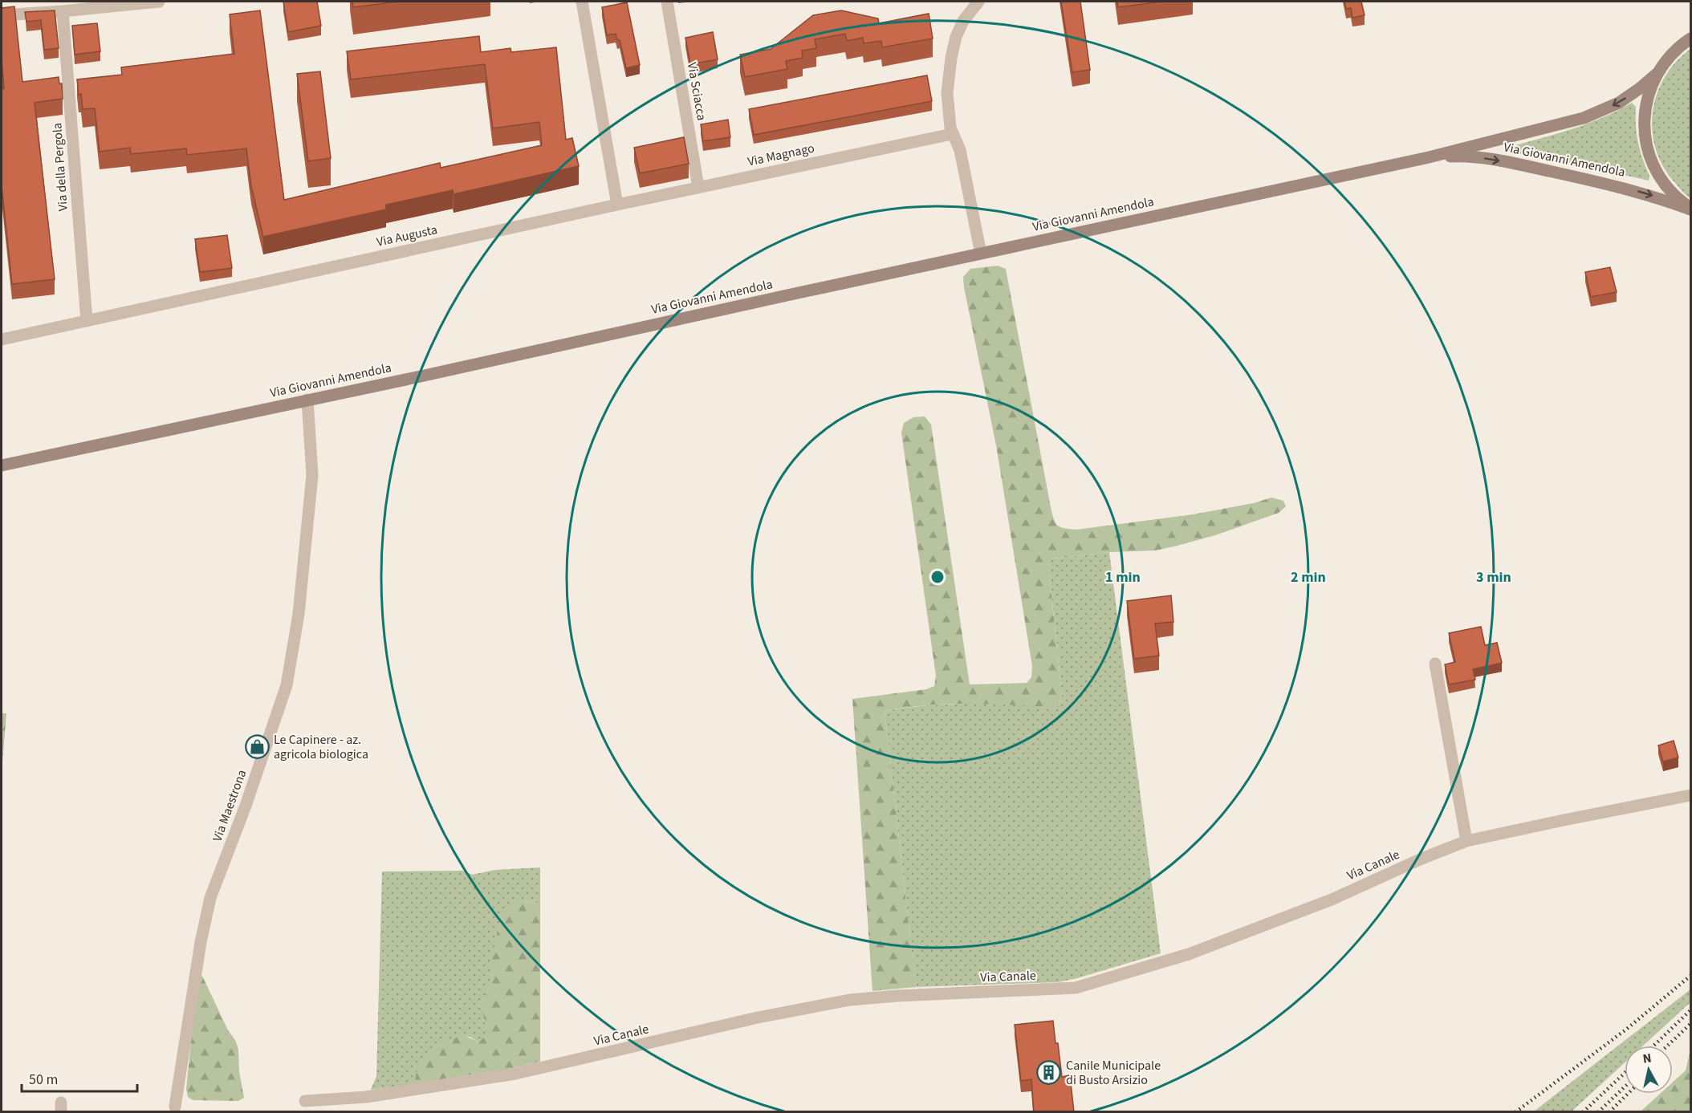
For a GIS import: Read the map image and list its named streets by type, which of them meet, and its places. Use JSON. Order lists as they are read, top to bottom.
{
  "streets": {
    "main road": ["Via Giovanni Amendola"],
    "street": [
      "Via Sciacca",
      "Via Magnago",
      "Via della Pergola",
      "Via Augusta",
      "Via Maestrona",
      "Via Canale"
    ]
  },
  "crossings": [
    ["Via Sciacca", "Via Magnago"],
    ["Via Magnago", "Via Augusta"],
    ["Via Giovanni Amendola", "Via Maestrona"],
    ["Via della Pergola", "Via Augusta"]
  ],
  "places": {
    "shop": ["Le Capinere - az. agricola biologica"],
    "building": ["Canile Municipale di Busto Arsizio"]
  },
  "scale_bar": "50 m",
  "north": "top",
  "rings": ["1 min", "2 min", "3 min"]
}
